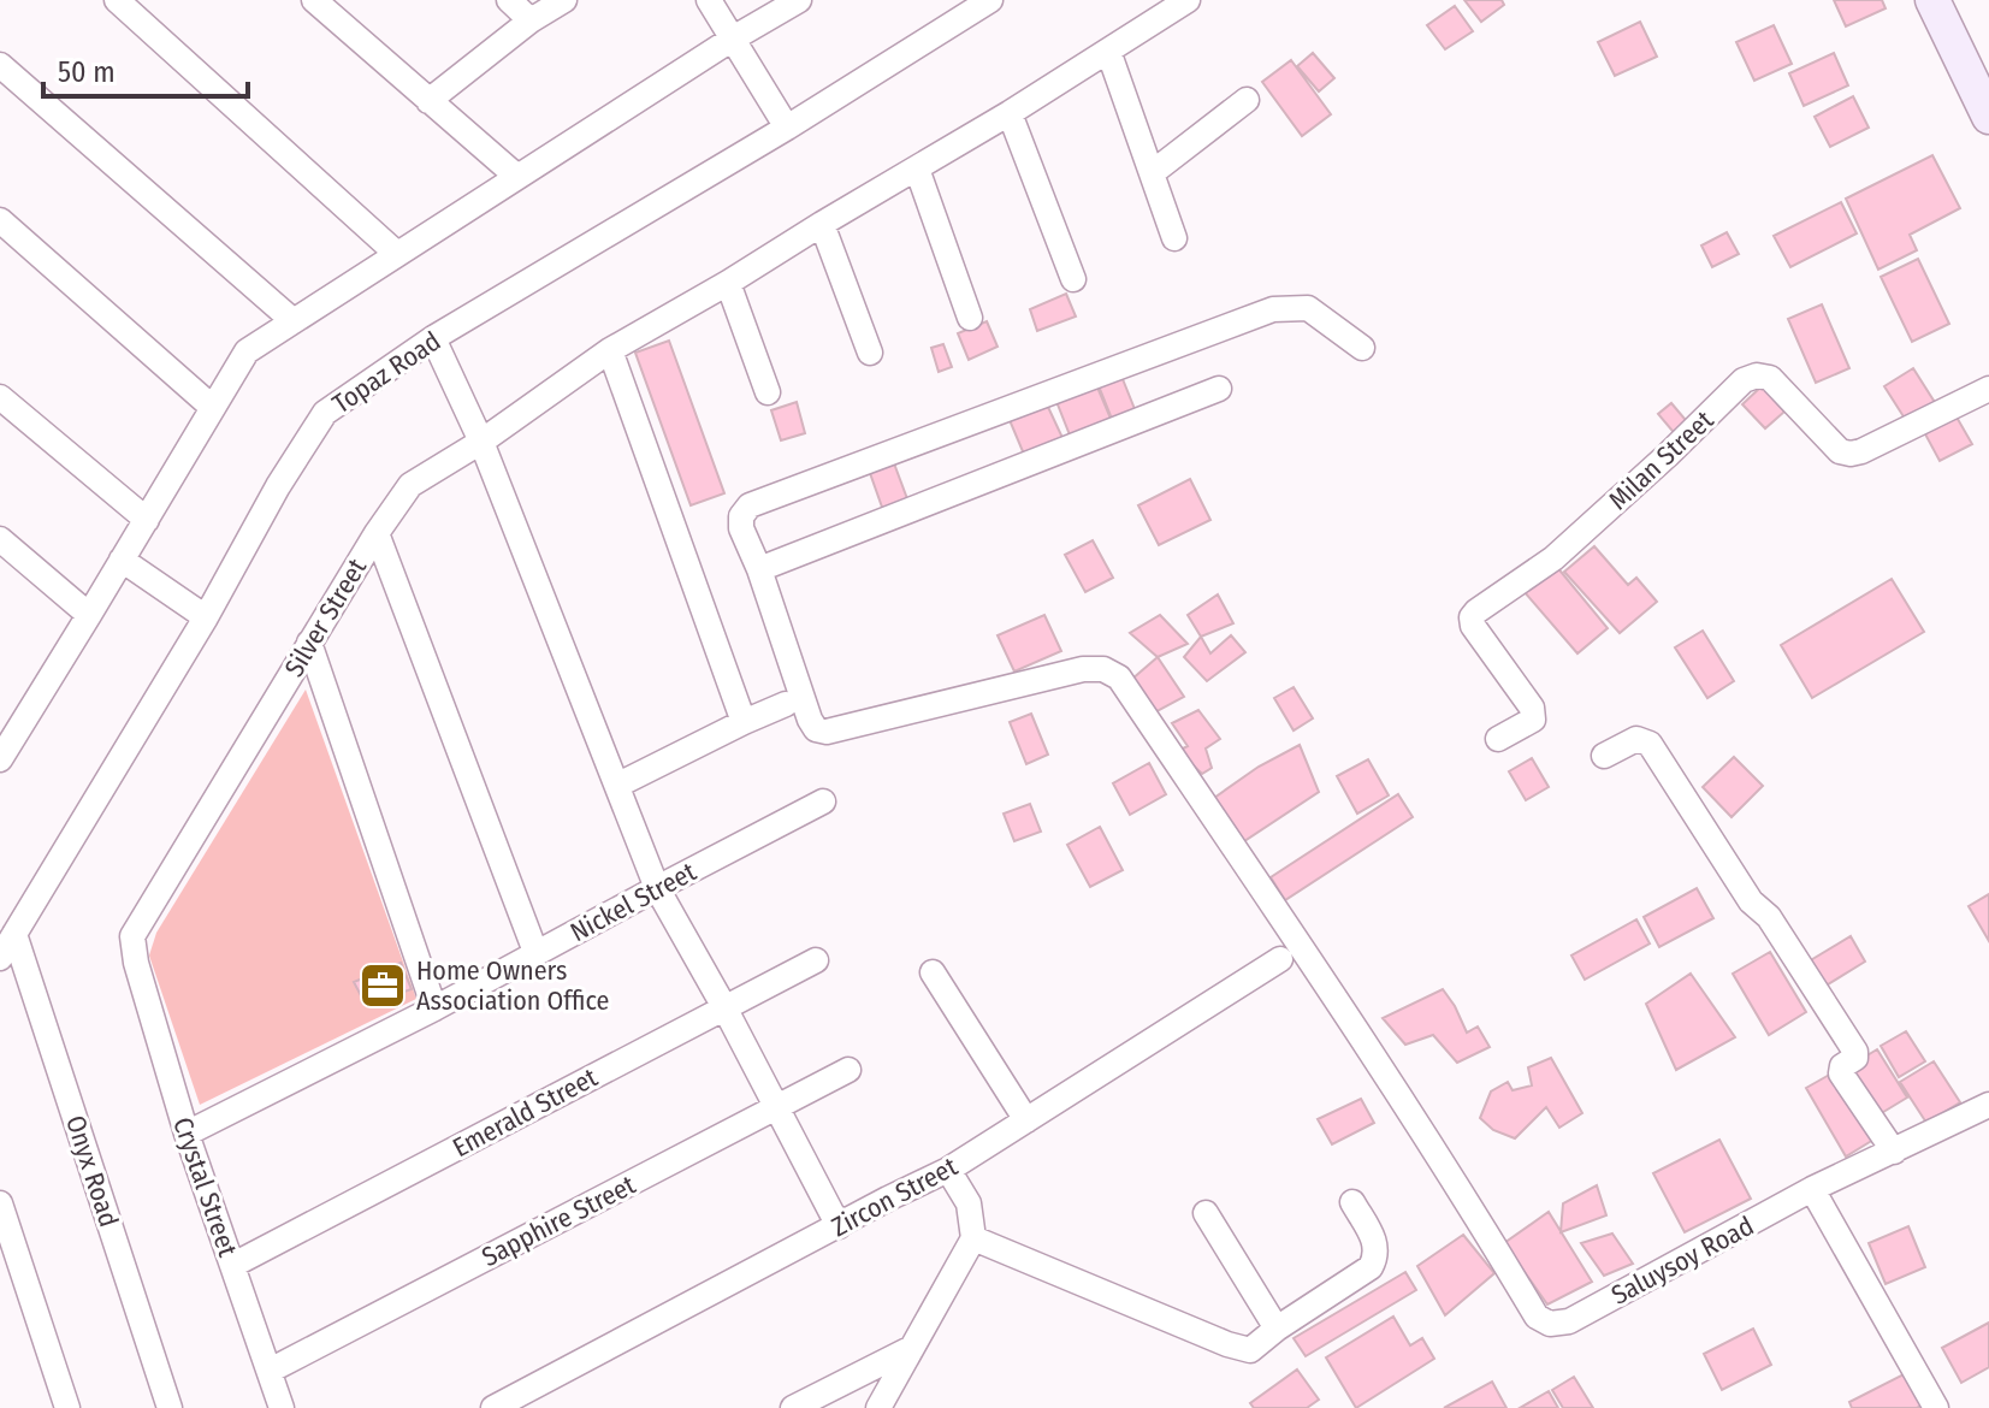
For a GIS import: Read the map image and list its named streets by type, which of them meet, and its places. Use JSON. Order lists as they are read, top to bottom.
{
  "streets": {
    "street": [
      "Topaz Road",
      "Milan Street",
      "Silver Street",
      "Nickel Street",
      "Emerald Street",
      "Onyx Road",
      "Crystal Street",
      "Zircon Street",
      "Sapphire Street",
      "Saluysoy Road"
    ]
  },
  "crossings": [
    ["Topaz Road", "Onyx Road"],
    ["Silver Street", "Crystal Street"],
    ["Nickel Street", "Crystal Street"],
    ["Emerald Street", "Crystal Street"],
    ["Crystal Street", "Sapphire Street"]
  ],
  "places": {
    "office": ["Home Owners Association Office"]
  },
  "scale_bar": "50 m"
}
